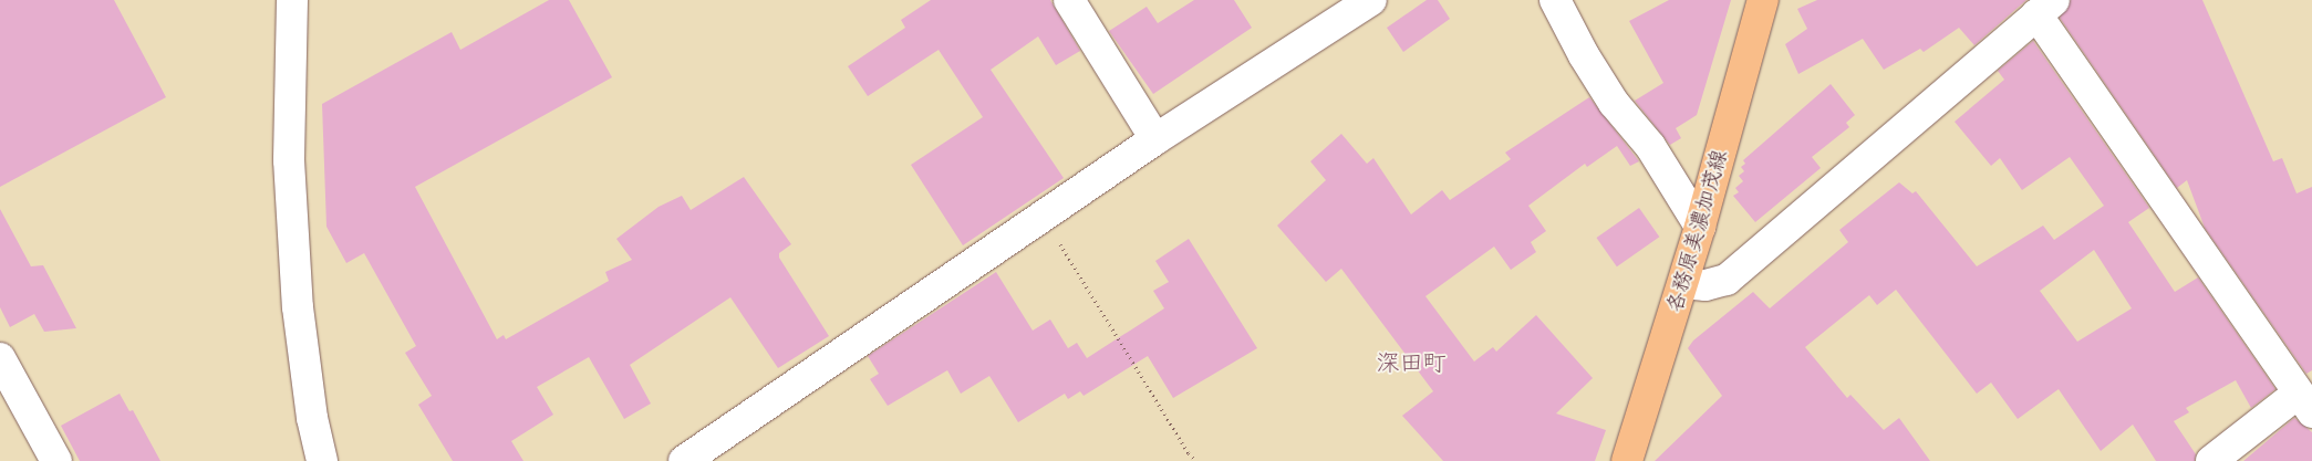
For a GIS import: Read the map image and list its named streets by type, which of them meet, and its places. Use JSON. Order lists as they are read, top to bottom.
{
  "streets": {
    "main road": ["各務原美濃加茂線"]
  },
  "districts": ["深田町"]
}
